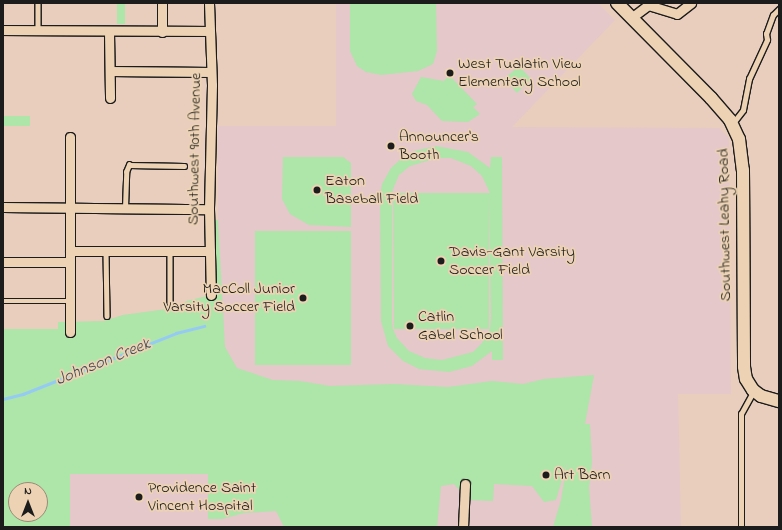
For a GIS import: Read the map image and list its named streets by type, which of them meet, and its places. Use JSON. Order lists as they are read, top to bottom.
{
  "streets": {
    "street": ["Southwest 90th Avenue", "Southwest Leahy Road"]
  },
  "water": ["Johnson Creek"],
  "places": [
    "West Tualatin View Elementary School",
    "Announcer's Booth",
    "Eaton Baseball Field",
    "Davis-Gant Varsity Soccer Field",
    "MacColl Junior Varsity Soccer Field",
    "Catlin Gabel School",
    "Art Barn",
    "Providence Saint Vincent Hospital"
  ],
  "north": "top"
}
